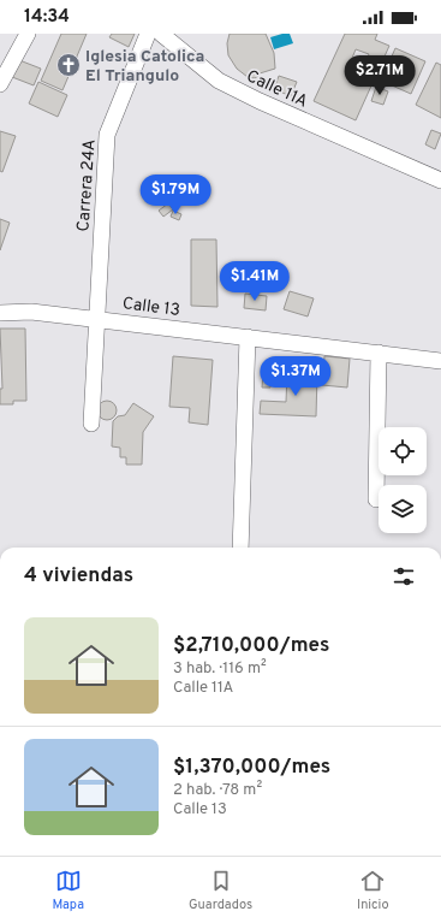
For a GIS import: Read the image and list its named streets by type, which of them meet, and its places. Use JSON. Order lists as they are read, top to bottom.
{
  "streets": {
    "street": ["Calle 11A", "Carrera 24A", "Calle 13"]
  },
  "crossings": [
    ["Carrera 24A", "Calle 13"]
  ],
  "places": {
    "church": ["Iglesia Catolica El Triangulo"]
  },
  "page": {
    "status": "14:34",
    "price": [
      "$2.71M",
      "$1.79M",
      "$1.41M",
      "$1.37M"
    ],
    "heading": "4 viviendas",
    "list": [
      {
        "name": "$2,710,000/mes",
        "note": "3 hab. · 116 m² · Calle 11A"
      },
      {
        "name": "$1,370,000/mes",
        "note": "2 hab. · 78 m² · Calle 13"
      }
    ],
    "tabs": ["Mapa", "Guardados", "Inicio"]
  }
}
